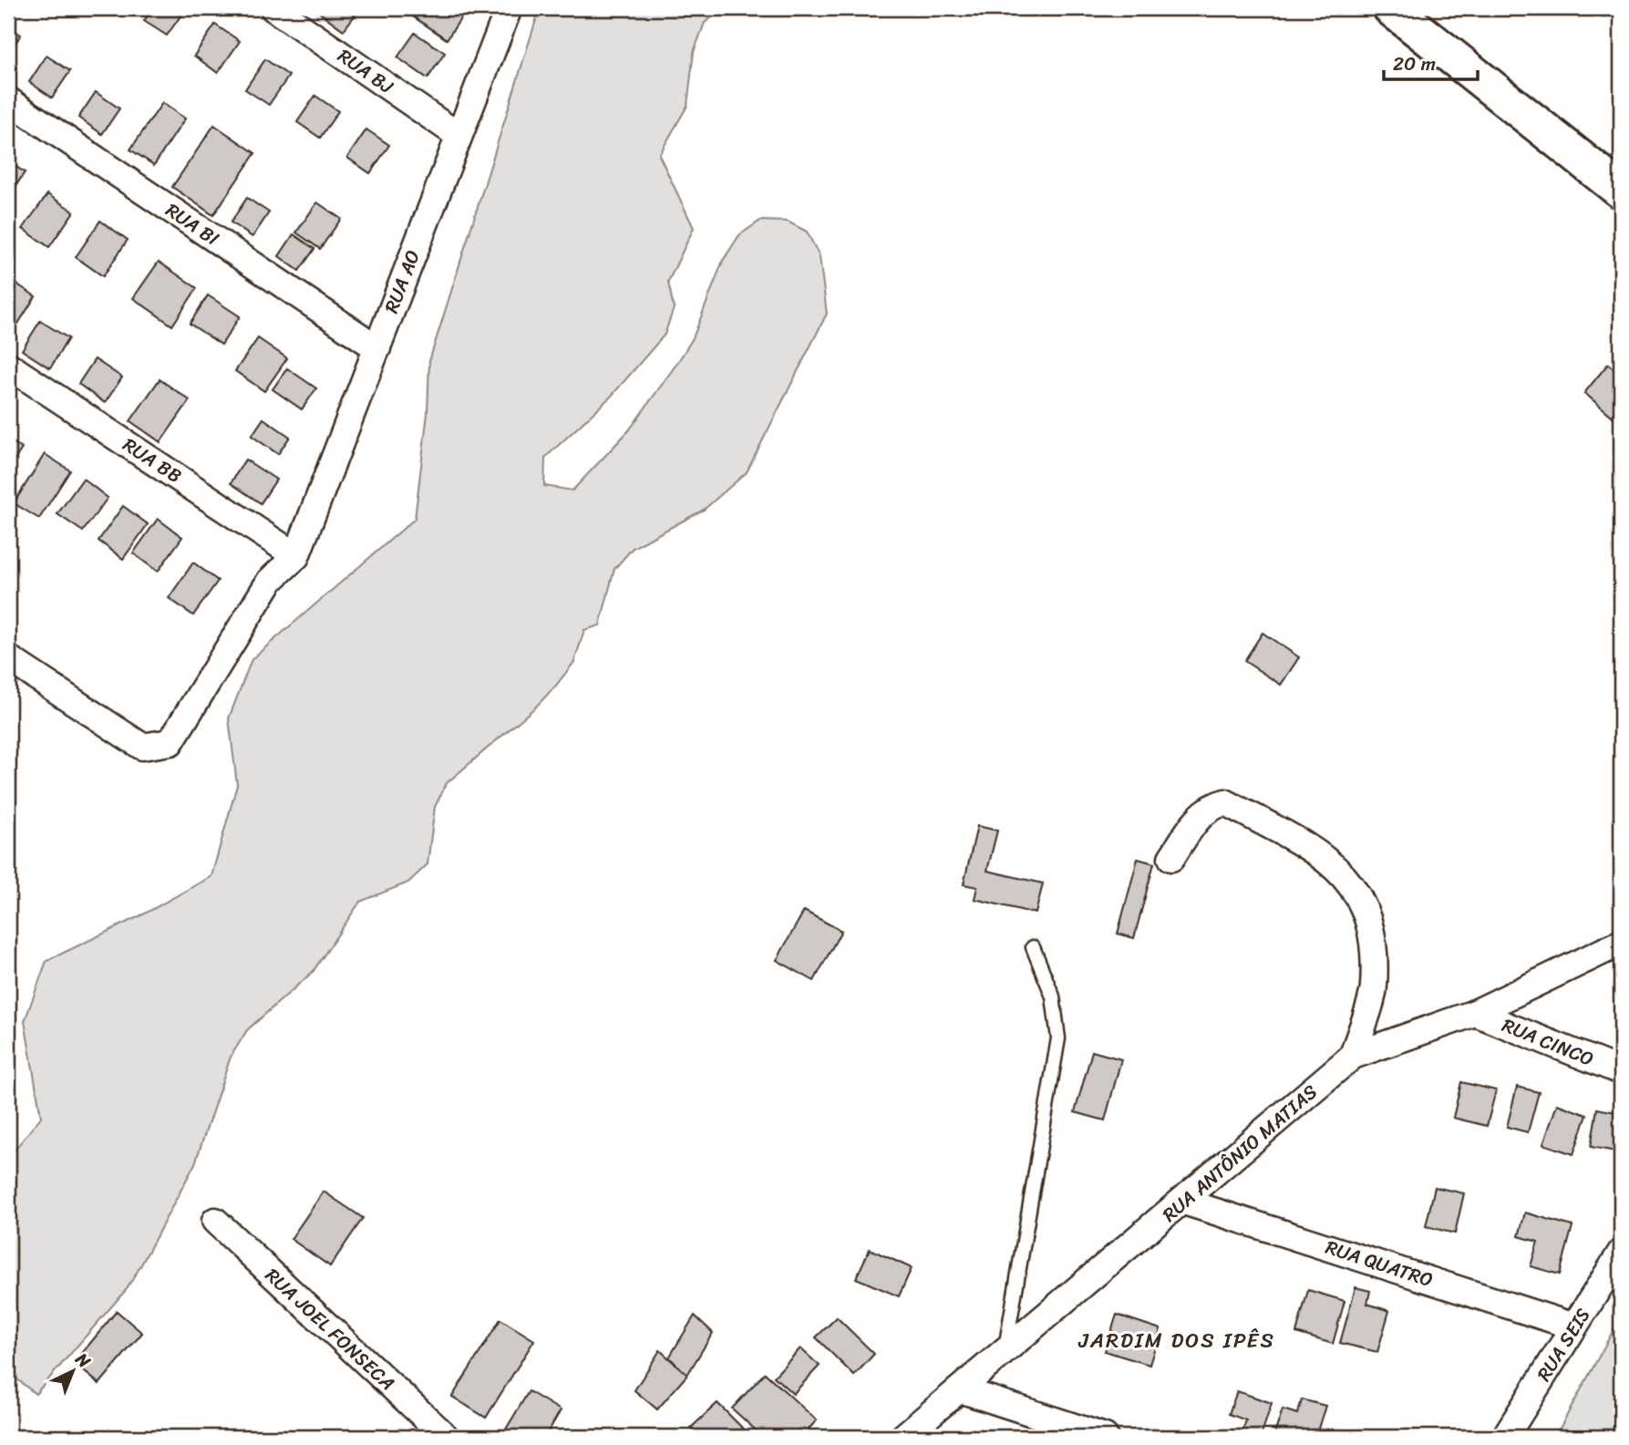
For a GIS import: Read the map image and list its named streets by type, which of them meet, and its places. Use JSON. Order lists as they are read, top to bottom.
{
  "streets": {
    "street": [
      "RUA BJ",
      "RUA BI",
      "RUA AO",
      "RUA BB",
      "RUA CINCO",
      "RUA ANTÔNIO MATIAS",
      "RUA QUATRO",
      "RUA JOEL FONSECA",
      "RUA SEIS"
    ]
  },
  "crossings": [
    ["RUA BJ", "RUA AO"],
    ["RUA BI", "RUA AO"],
    ["RUA AO", "RUA BB"],
    ["RUA CINCO", "RUA ANTÔNIO MATIAS"],
    ["RUA ANTÔNIO MATIAS", "RUA QUATRO"],
    ["RUA QUATRO", "RUA SEIS"]
  ],
  "districts": ["JARDIM DOS IPÊS"],
  "scale_bar": "20 m",
  "north": "top right"
}
